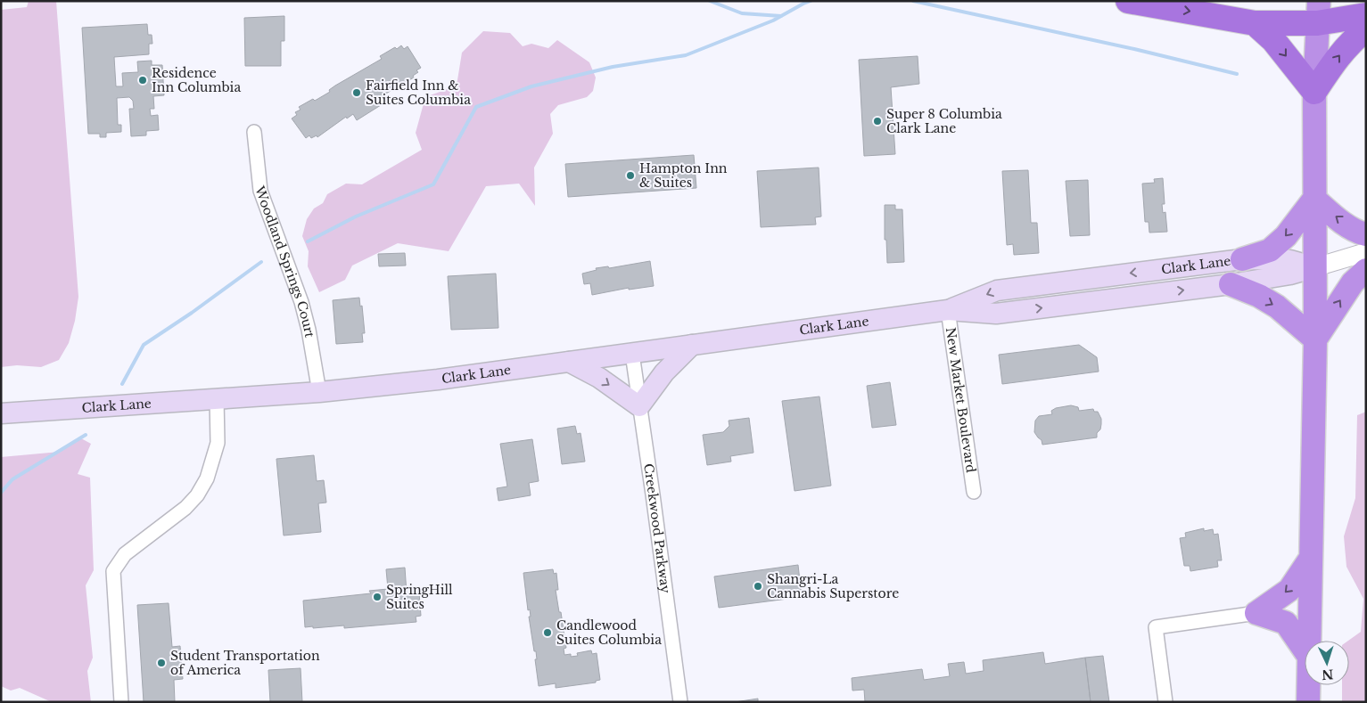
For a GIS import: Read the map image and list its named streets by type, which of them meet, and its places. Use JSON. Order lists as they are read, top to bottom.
{
  "streets": {
    "main road": ["Clark Lane"],
    "street": ["Woodland Springs Court", "New Market Boulevard", "Creekwood Parkway"]
  },
  "crossings": [
    ["Woodland Springs Court", "Clark Lane"],
    ["Clark Lane", "New Market Boulevard"],
    ["Clark Lane", "Creekwood Parkway"]
  ],
  "places": [
    "Residence Inn Columbia",
    "Fairfield Inn & Suites Columbia",
    "Super 8 Columbia Clark Lane",
    "Hampton Inn & Suites",
    "Shangri-La Cannabis Superstore",
    "SpringHill Suites",
    "Candlewood Suites Columbia",
    "Student Transportation of America"
  ],
  "north": "bottom"
}
